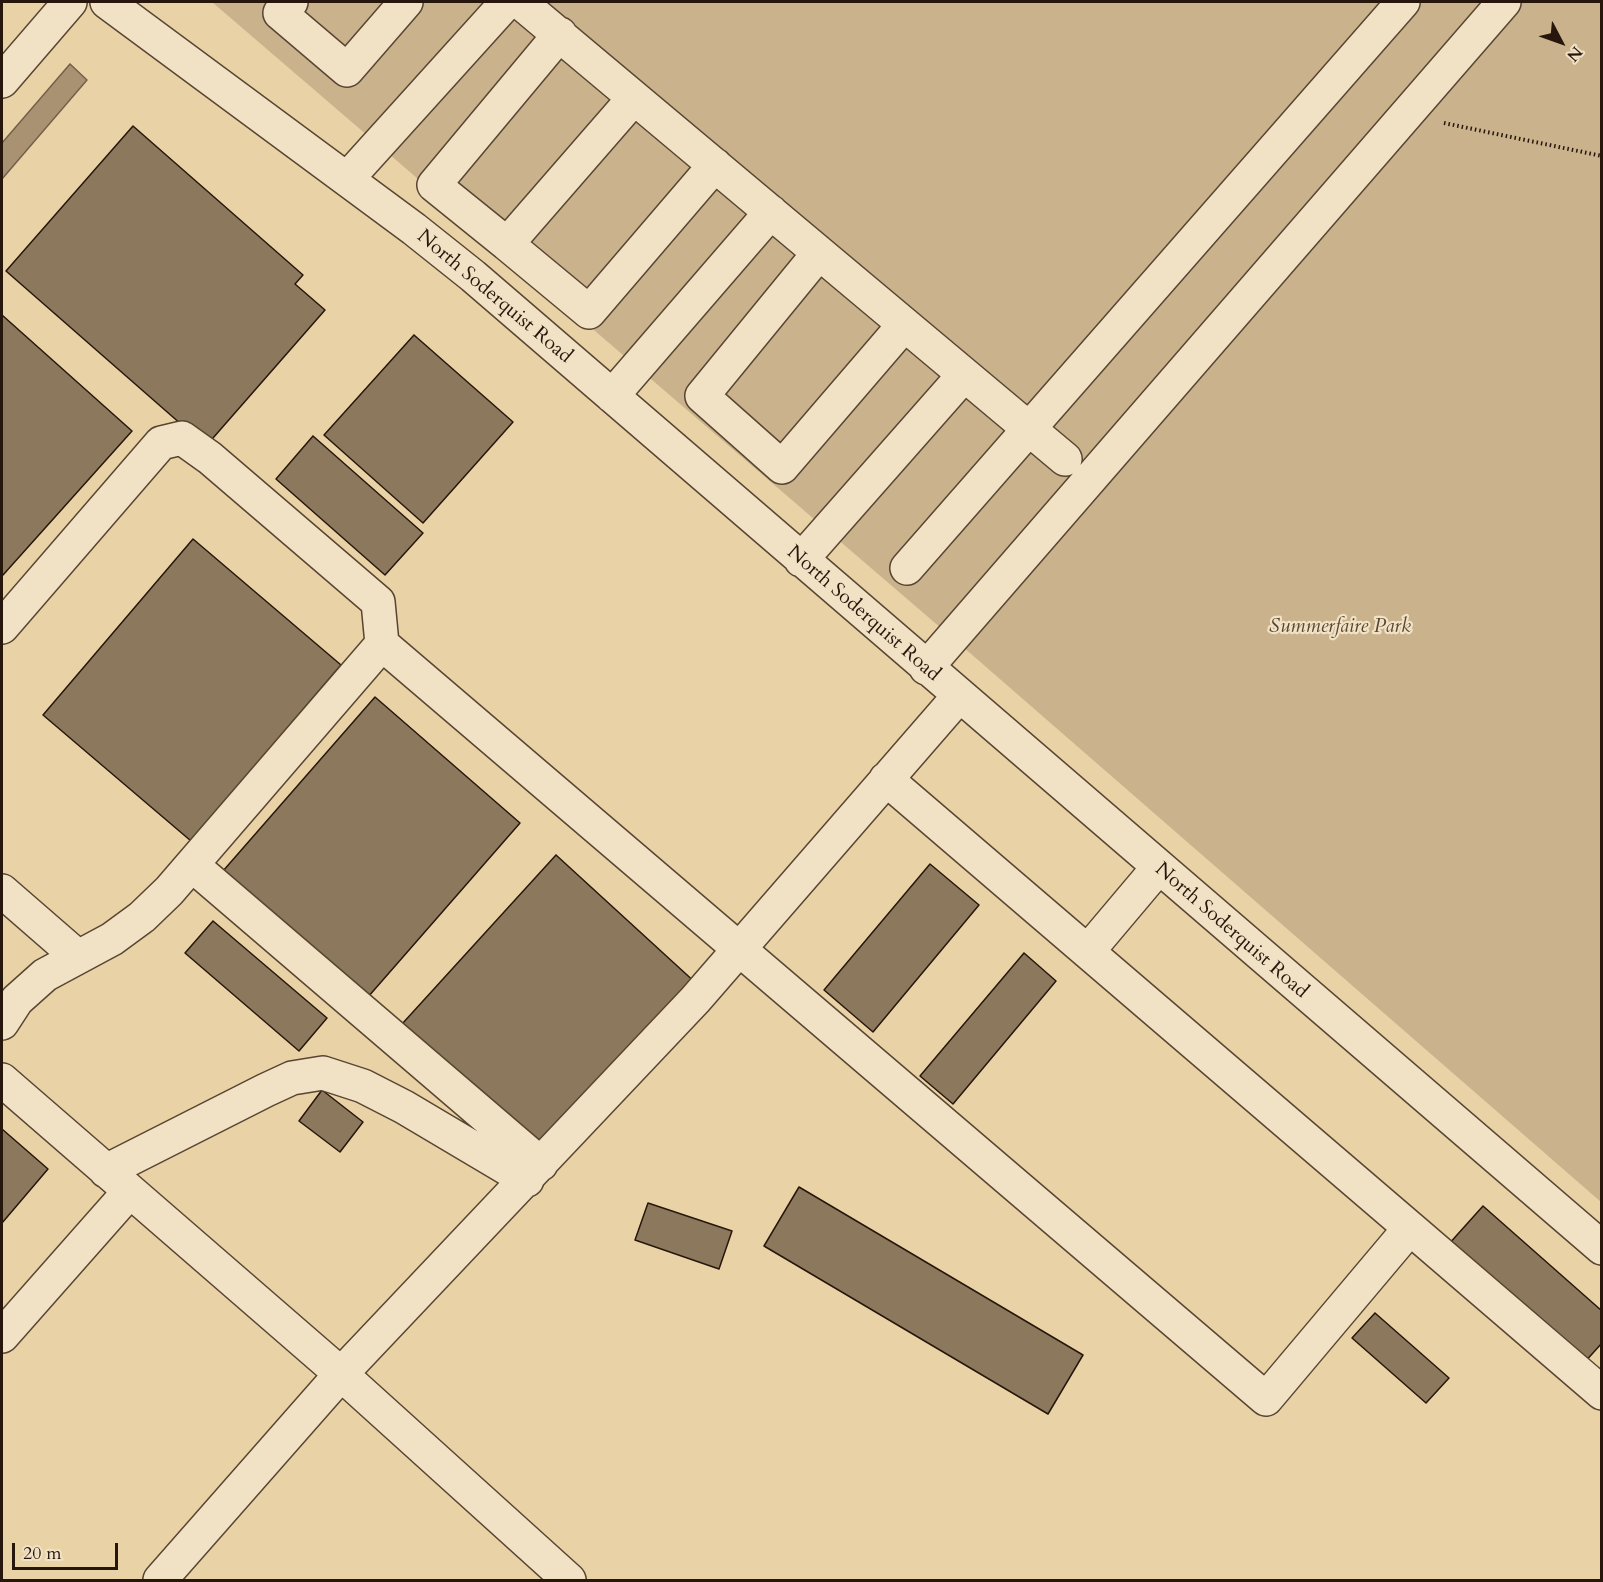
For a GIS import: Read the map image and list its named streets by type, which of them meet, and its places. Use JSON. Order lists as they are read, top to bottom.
{
  "streets": {
    "street": ["North Soderquist Road"]
  },
  "parks": ["Summerfaire Park"],
  "scale_bar": "20 m",
  "north": "bottom right"
}
